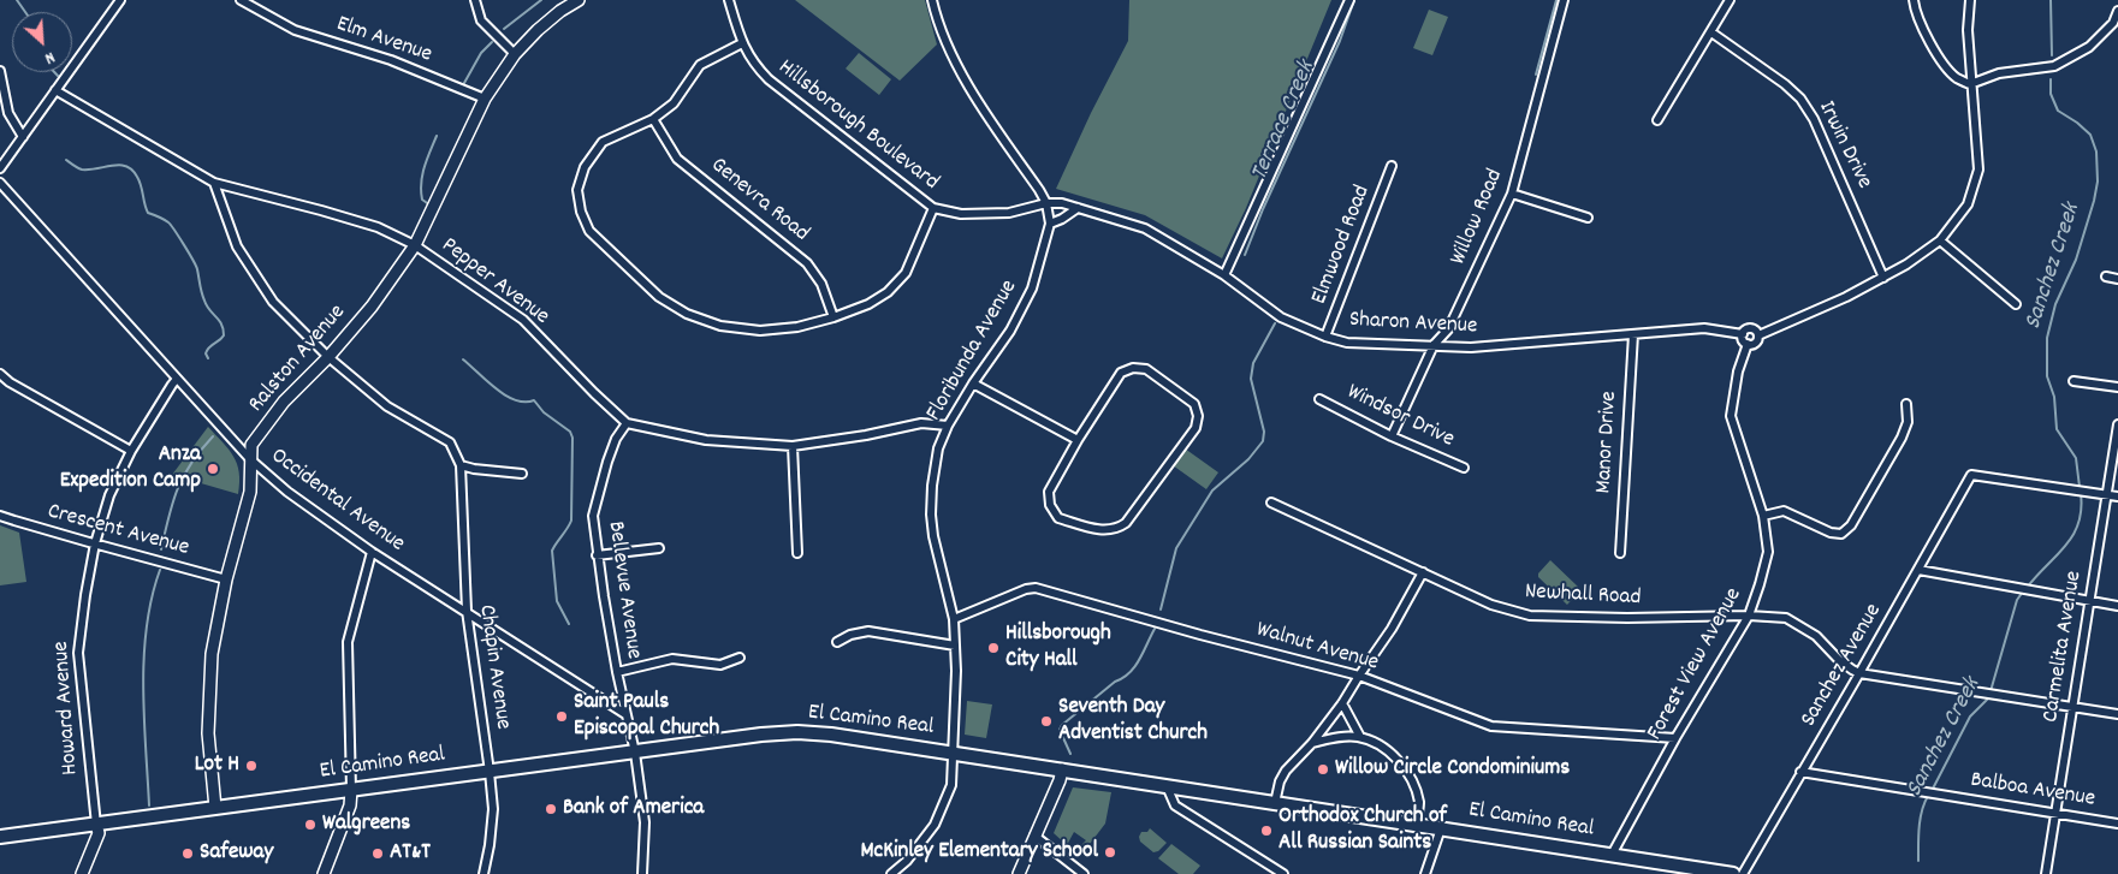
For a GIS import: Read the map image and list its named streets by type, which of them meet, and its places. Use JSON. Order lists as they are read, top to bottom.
{
  "streets": {
    "main road": ["El Camino Real"],
    "street": [
      "Elm Avenue",
      "Hillsborough Boulevard",
      "Irwin Drive",
      "Genevra Road",
      "Willow Road",
      "Elmwood Road",
      "Pepper Avenue",
      "Sharon Avenue",
      "Floribunda Avenue",
      "Ralston Avenue",
      "Windsor Drive",
      "Manor Drive",
      "Occidental Avenue",
      "Crescent Avenue",
      "Bellevue Avenue",
      "Newhall Road",
      "Carmelita Avenue",
      "Walnut Avenue",
      "Forest View Avenue",
      "Sanchez Avenue",
      "Chapin Avenue",
      "Howard Avenue",
      "Balboa Avenue"
    ]
  },
  "crossings": [
    ["Elm Avenue", "Ralston Avenue"],
    ["Hillsborough Boulevard", "Sharon Avenue"],
    ["Hillsborough Boulevard", "Floribunda Avenue"],
    ["Willow Road", "Sharon Avenue"],
    ["Willow Road", "Windsor Drive"],
    ["Elmwood Road", "Sharon Avenue"],
    ["Pepper Avenue", "Ralston Avenue"],
    ["Pepper Avenue", "Bellevue Avenue"],
    ["Sharon Avenue", "Floribunda Avenue"],
    ["Sharon Avenue", "Manor Drive"],
    ["Sharon Avenue", "Forest View Avenue"],
    ["Floribunda Avenue", "Walnut Avenue"],
    ["Floribunda Avenue", "El Camino Real"],
    ["Ralston Avenue", "Occidental Avenue"],
    ["Ralston Avenue", "Crescent Avenue"],
    ["Ralston Avenue", "El Camino Real"],
    ["Occidental Avenue", "Bellevue Avenue"],
    ["Occidental Avenue", "Chapin Avenue"],
    ["Occidental Avenue", "Howard Avenue"],
    ["Crescent Avenue", "Howard Avenue"],
    ["Bellevue Avenue", "El Camino Real"],
    ["Newhall Road", "Forest View Avenue"],
    ["Newhall Road", "Sanchez Avenue"],
    ["Carmelita Avenue", "Sanchez Avenue"],
    ["Carmelita Avenue", "Balboa Avenue"],
    ["Walnut Avenue", "Forest View Avenue"],
    ["Forest View Avenue", "El Camino Real"],
    ["Sanchez Avenue", "Balboa Avenue"],
    ["Chapin Avenue", "El Camino Real"],
    ["Howard Avenue", "El Camino Real"]
  ],
  "water": ["Terrace Creek", "Sanchez Creek"],
  "places": [
    "Anza Expedition Camp",
    "Hillsborough City Hall",
    "Saint Pauls Episcopal Church",
    "Seventh Day Adventist Church",
    "Lot H",
    "Willow Circle Condominiums",
    "Bank of America",
    "Walgreens",
    "Orthodox Church of All Russian Saints",
    "McKinley Elementary School",
    "Safeway",
    "AT&T"
  ],
  "north": "bottom right"
}
